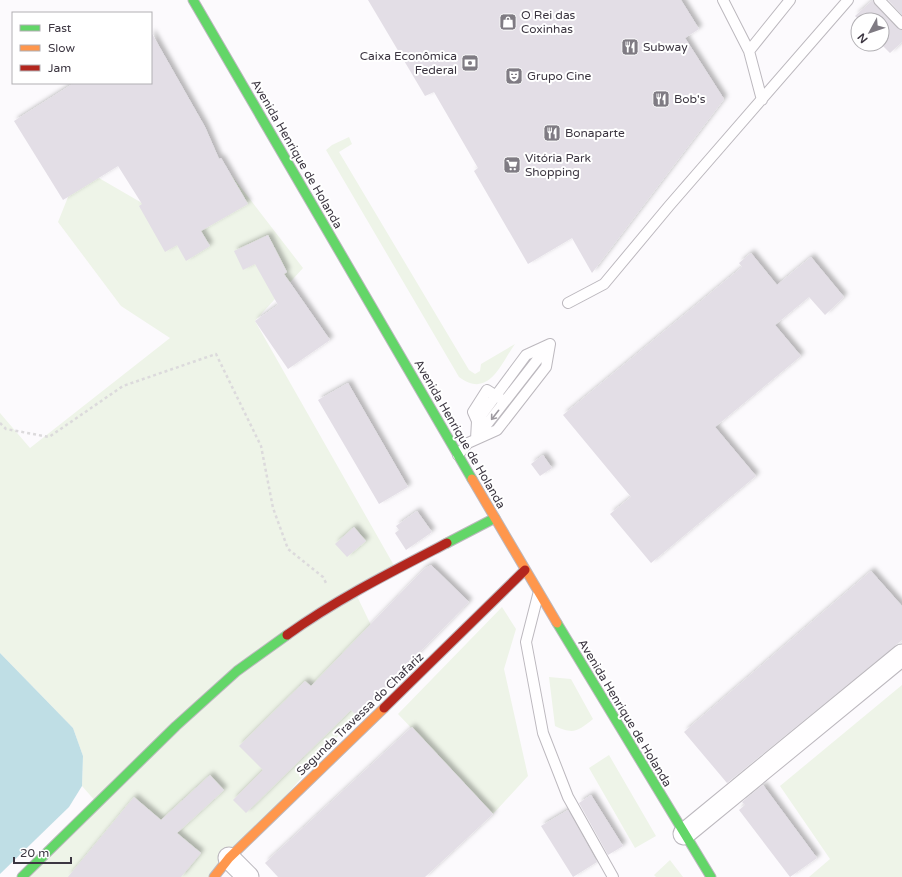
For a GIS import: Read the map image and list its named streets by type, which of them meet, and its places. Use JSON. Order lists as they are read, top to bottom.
{
  "streets": {
    "street": ["Avenida Henrique de Holanda", "Segunda Travessa do Chafariz"]
  },
  "crossings": [
    ["Avenida Henrique de Holanda", "Segunda Travessa do Chafariz"]
  ],
  "places": {
    "shop": ["O Rei das Coxinhas"],
    "restaurant": ["Subway", "Bob's", "Bonaparte"],
    "bank": ["Caixa Econômica Federal"],
    "theatre": ["Grupo Cine"],
    "supermarket": ["Vitória Park Shopping"]
  },
  "legend": ["Fast", "Slow", "Jam"],
  "scale_bar": "20 m",
  "north": "bottom left"
}
